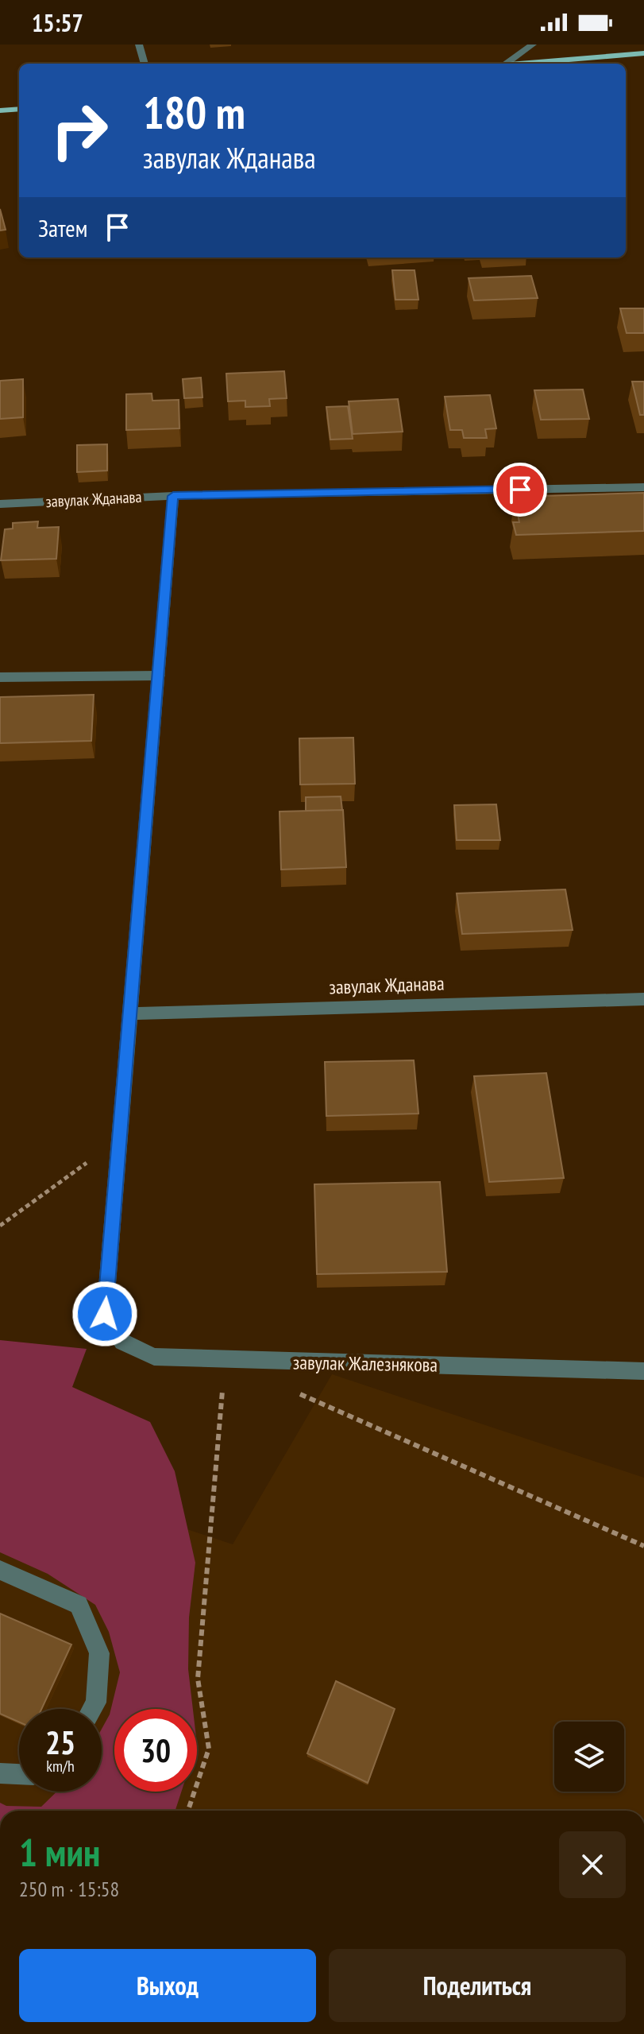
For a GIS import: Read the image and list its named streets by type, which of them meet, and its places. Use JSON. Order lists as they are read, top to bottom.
{
  "streets": {
    "street": ["завулак Жданава", "завулак Жалезнякова"]
  },
  "page": {
    "status": "15:57",
    "turn": ["180 m", "завулак Жданава"],
    "then": "Затем",
    "speed": "25 km/h",
    "limit": "30",
    "heading": ["1 мин", "250 m · 15:58"],
    "buttons": ["Выход", "Поделиться"]
  }
}
